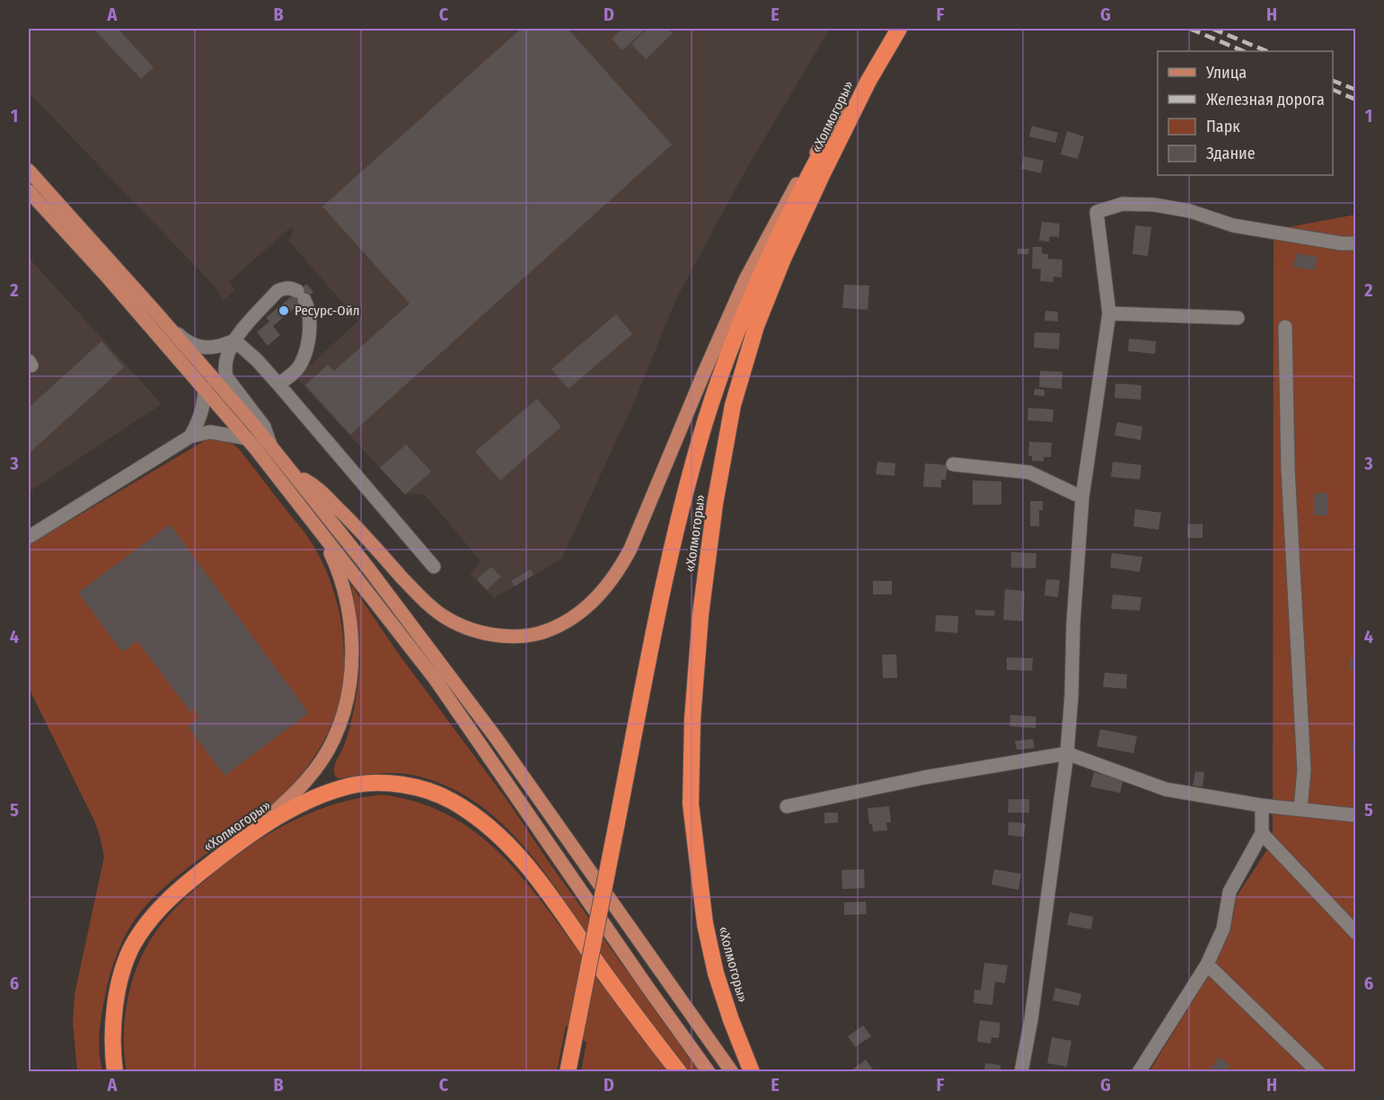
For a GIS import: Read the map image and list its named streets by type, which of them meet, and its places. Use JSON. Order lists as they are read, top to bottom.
{
  "streets": {
    "highway": ["«Холмогоры»"]
  },
  "places": ["Ресурс-Ойл"],
  "legend": [
    "Улица",
    "Железная дорога",
    "Парк",
    "Здание"
  ],
  "grid": {
    "columns": [
      "A",
      "B",
      "C",
      "D",
      "E",
      "F",
      "G",
      "H"
    ],
    "rows": [
      "1",
      "2",
      "3",
      "4",
      "5",
      "6"
    ]
  }
}
